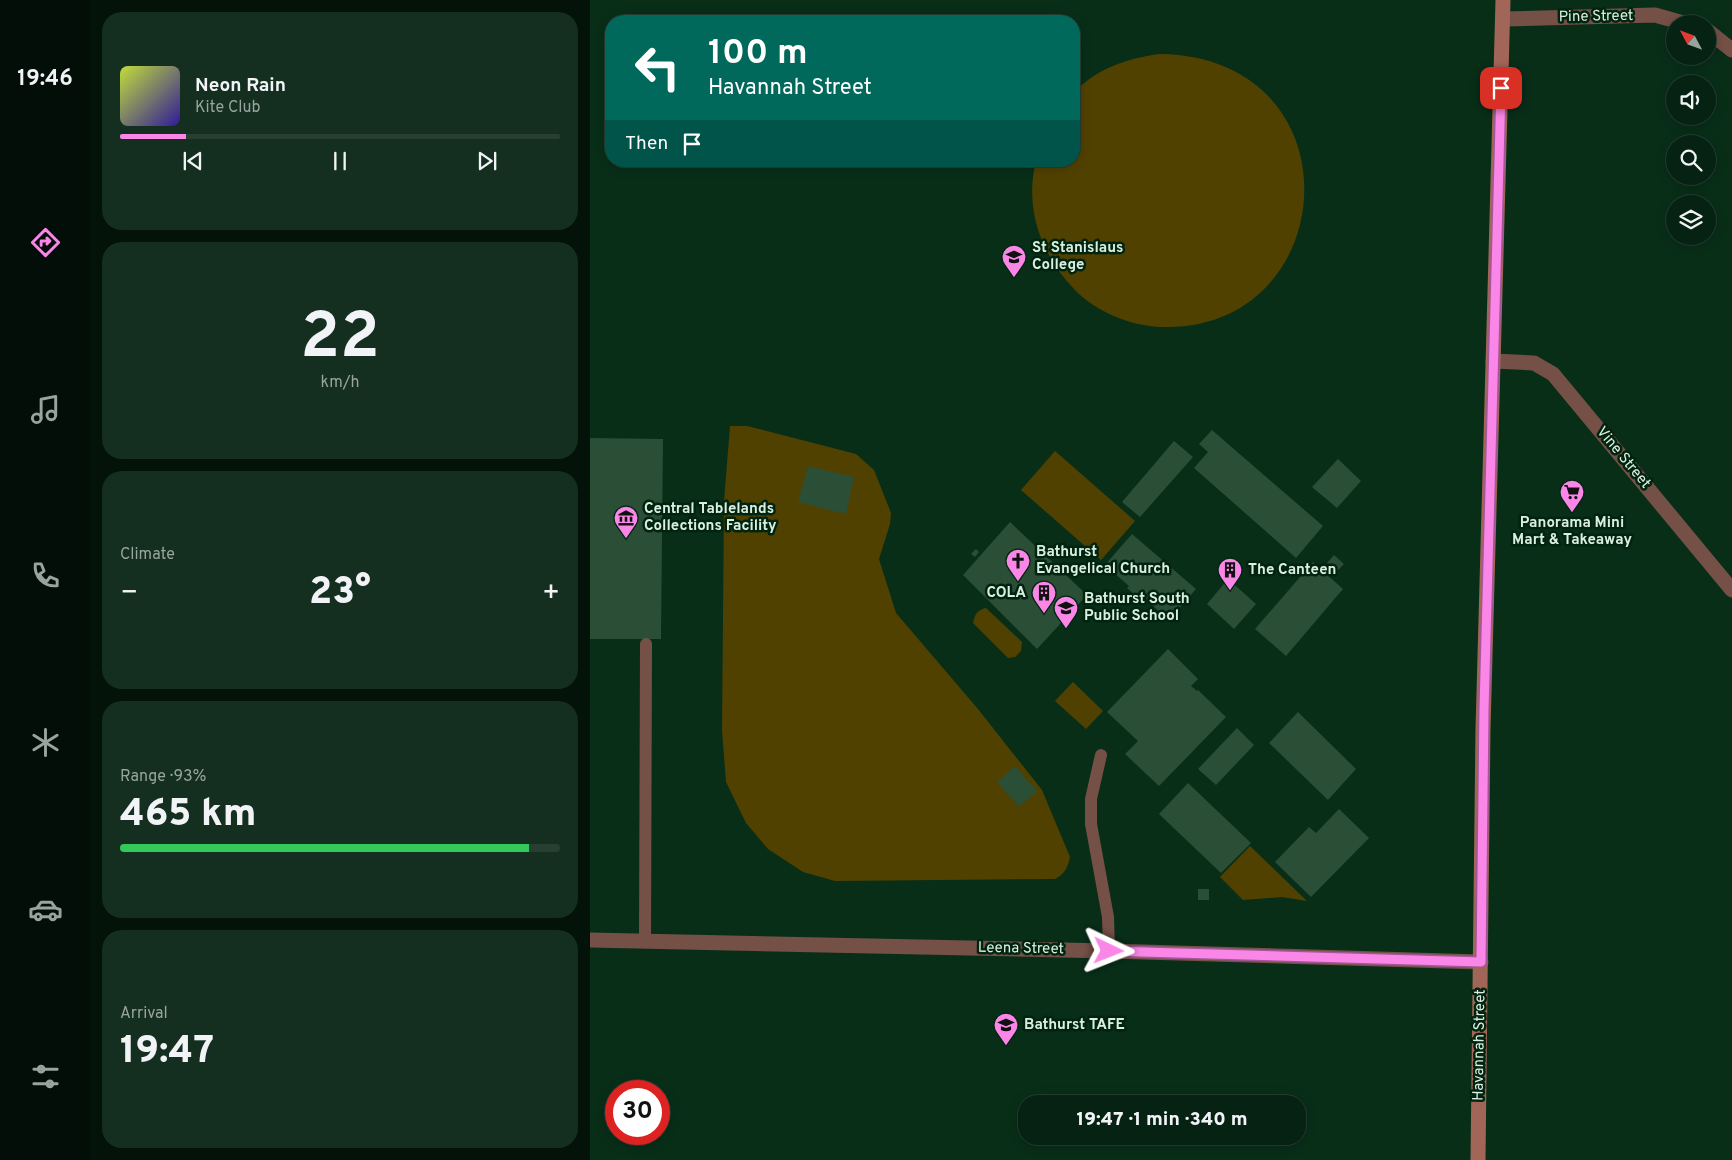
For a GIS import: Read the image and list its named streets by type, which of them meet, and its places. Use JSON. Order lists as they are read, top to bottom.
{
  "streets": {
    "street": [
      "Pine Street",
      "Vine Street",
      "Leena Street",
      "Havannah Street"
    ]
  },
  "crossings": [
    ["Pine Street", "Havannah Street"],
    ["Vine Street", "Havannah Street"],
    ["Leena Street", "Havannah Street"]
  ],
  "places": {
    "school or university": ["St Stanislaus College", "Bathurst South Public School", "Bathurst TAFE"],
    "supermarket": ["Panorama Mini Mart & Takeaway"],
    "museum": ["Central Tablelands Collections Facility"],
    "church": ["Bathurst Evangelical Church"],
    "building": ["The Canteen", "COLA"]
  },
  "north": "top left",
  "page": {
    "tabs": "19:46",
    "turn": ["100 m", "Havannah Street"],
    "song": ["Neon Rain", "Kite Club"],
    "then": "Then",
    "tile": [
      ["22", "km/h"],
      "Climate",
      ["Range · 93%", "465 km"],
      ["Arrival", "19:47"]
    ],
    "heat": ["−", "23°", "+"],
    "limit": "30",
    "trip": "19:47 · 1 min · 340 m"
  }
}
